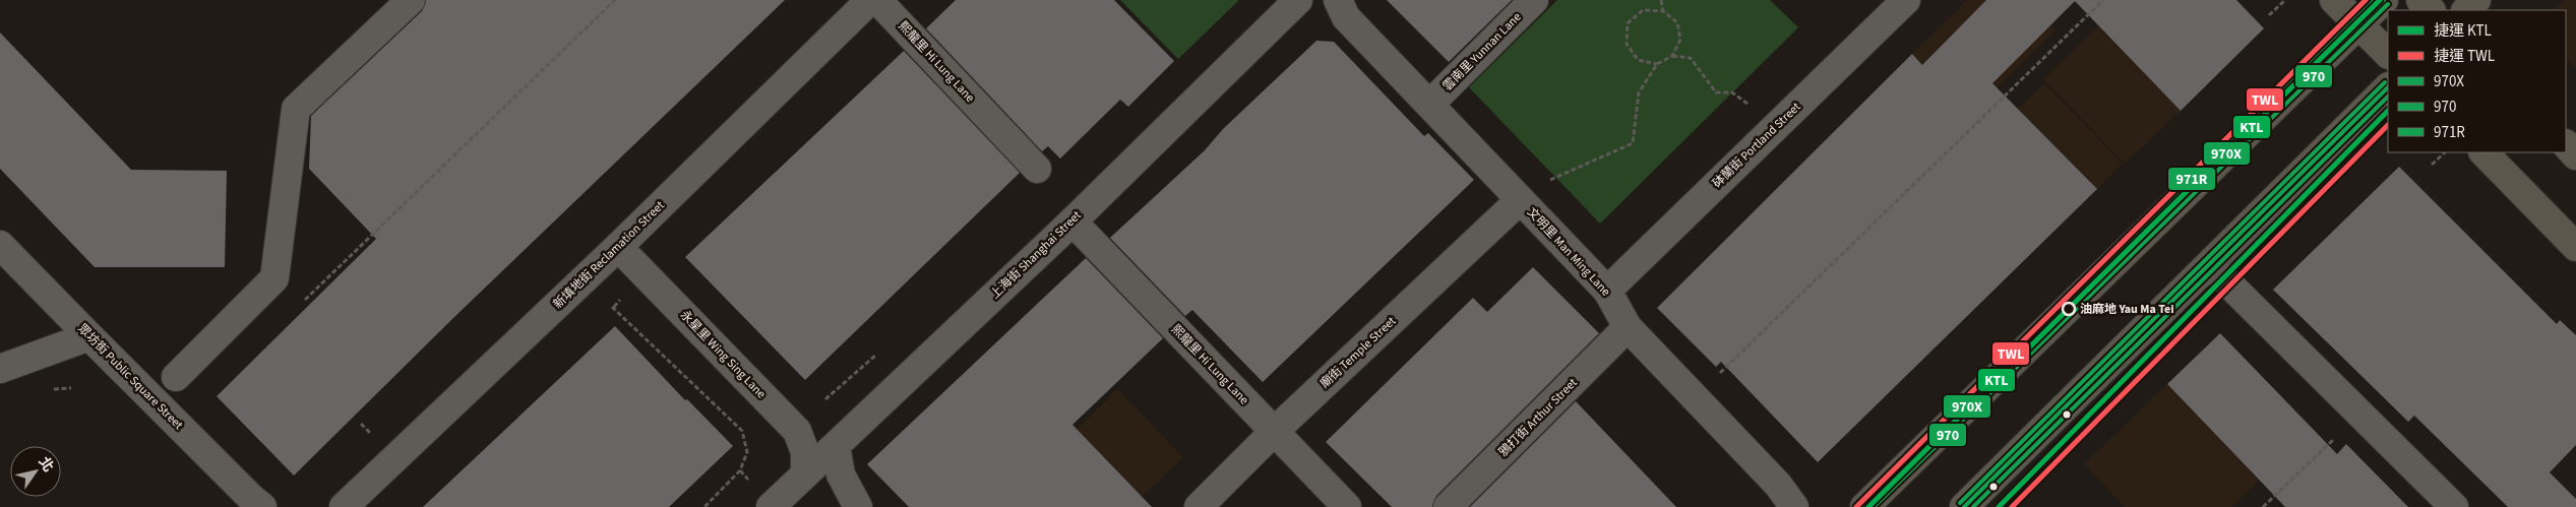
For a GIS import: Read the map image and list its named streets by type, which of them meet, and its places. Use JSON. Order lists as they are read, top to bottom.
{
  "streets": {
    "street": [
      "雲南里 Yunnan Lane",
      "熙龍里 Hi Lung Lane",
      "砵蘭街 Portland Street",
      "文明里 Man Ming Lane",
      "新填地街 Reclamation Street",
      "上海街 Shanghai Street",
      "廟街 Temple Street",
      "永星里 Wing Sing Lane",
      "眾坊街 Public Square Street",
      "鴉打街 Arthur Street"
    ]
  },
  "crossings": [
    ["雲南里 Yunnan Lane", "文明里 Man Ming Lane"],
    ["熙龍里 Hi Lung Lane", "上海街 Shanghai Street"],
    ["熙龍里 Hi Lung Lane", "廟街 Temple Street"],
    ["砵蘭街 Portland Street", "文明里 Man Ming Lane"],
    ["文明里 Man Ming Lane", "廟街 Temple Street"],
    ["文明里 Man Ming Lane", "鴉打街 Arthur Street"],
    ["新填地街 Reclamation Street", "永星里 Wing Sing Lane"],
    ["上海街 Shanghai Street", "永星里 Wing Sing Lane"]
  ],
  "places": ["油麻地 Yau Ma Tei"],
  "lines": [
    "metro line KTL",
    "metro line TWL",
    "transit line 970X",
    "transit line 971R",
    "transit line 970"
  ],
  "legend": [
    "捷運 KTL",
    "捷運 TWL",
    "970X",
    "970",
    "971R"
  ],
  "north": "top right"
}
